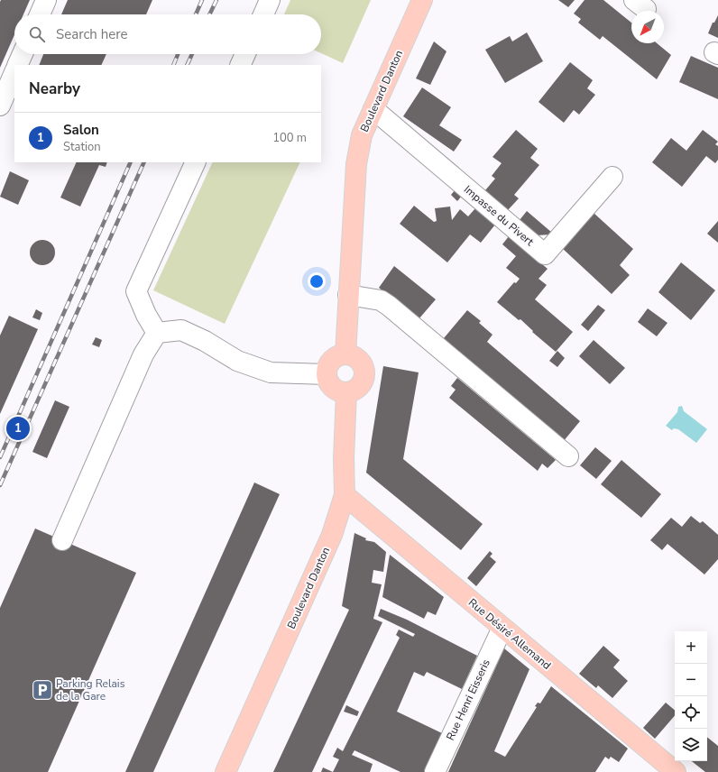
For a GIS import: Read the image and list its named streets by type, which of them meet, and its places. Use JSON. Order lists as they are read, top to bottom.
{
  "streets": {
    "main road": ["Boulevard Danton", "Rue Désiré Allemand"],
    "street": ["Impasse du Pivert", "Rue Henri Eisseris"]
  },
  "crossings": [
    ["Boulevard Danton", "Impasse du Pivert"],
    ["Boulevard Danton", "Rue Désiré Allemand"],
    ["Rue Désiré Allemand", "Rue Henri Eisseris"]
  ],
  "places": {
    "parking": ["Parking Relais de la Gare"]
  },
  "north": "bottom left",
  "page": {
    "search": "Search here",
    "heading": "Nearby",
    "list": [
      {
        "mark": "1",
        "name": "Salon",
        "note": "Station",
        "value": "100 m"
      }
    ],
    "pins": "1",
    "map_buttons": ["+", "−"]
  }
}
